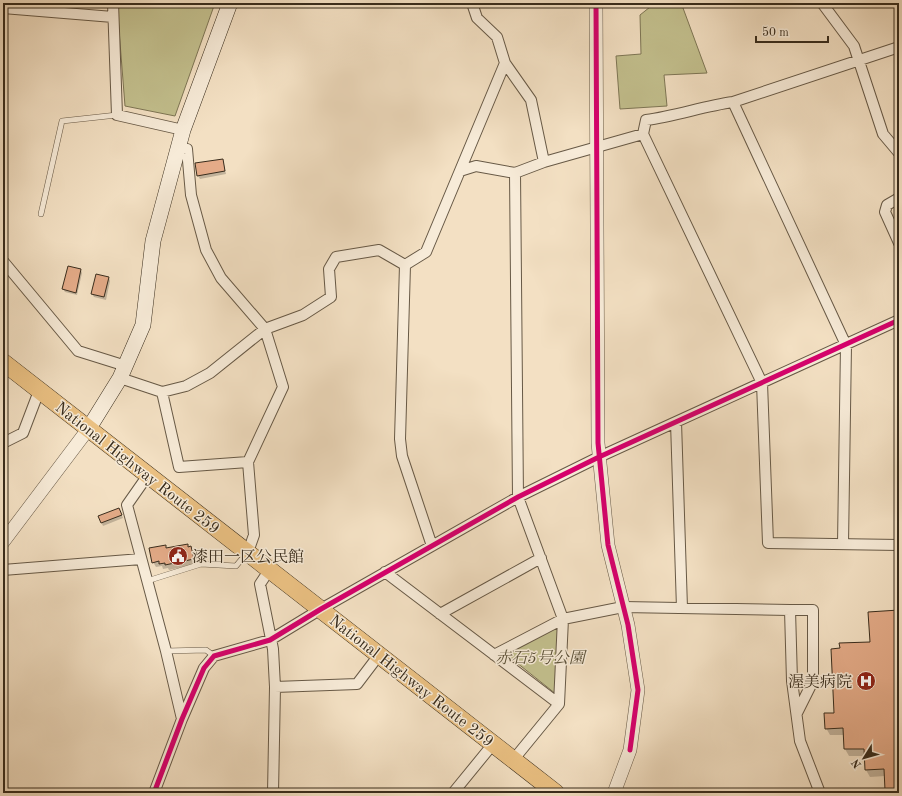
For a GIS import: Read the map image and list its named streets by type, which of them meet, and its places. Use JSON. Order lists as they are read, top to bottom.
{
  "streets": {
    "highway": ["National Highway Route 259"]
  },
  "parks": ["赤石5号公園"],
  "places": {
    "public building": ["漆田一区公民館"],
    "hospital": ["渥美病院"]
  },
  "scale_bar": "50 m",
  "north": "bottom left"
}
